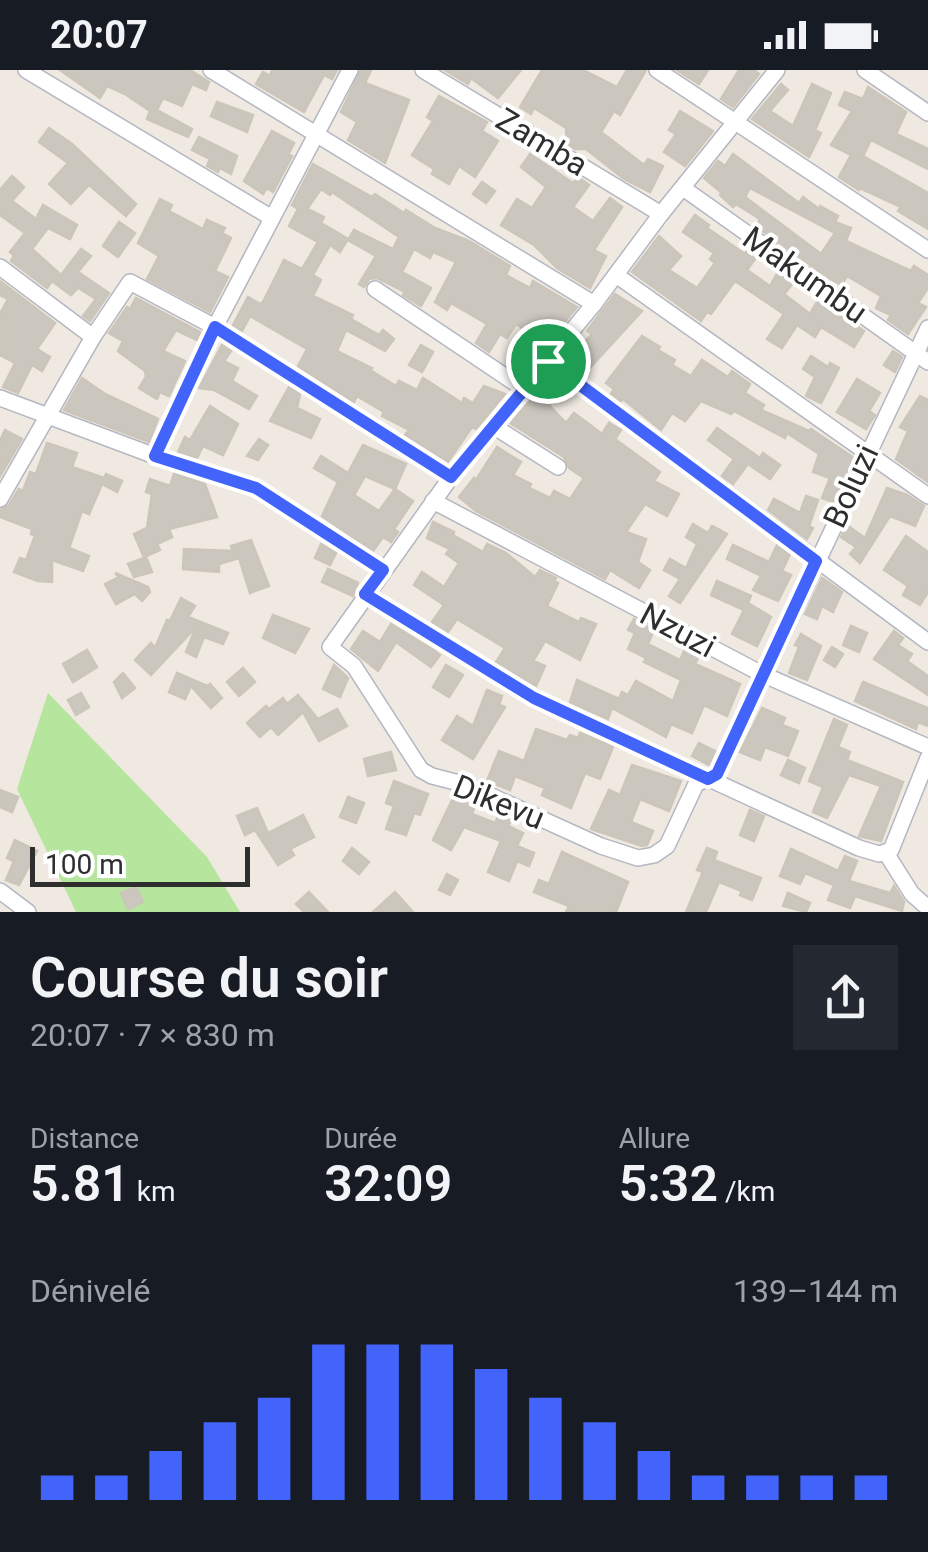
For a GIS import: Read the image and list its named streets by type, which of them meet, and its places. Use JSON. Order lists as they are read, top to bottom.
{
  "streets": {
    "street": [
      "Zamba",
      "Makumbu",
      "Boluzi",
      "Nzuzi",
      "Dikevu"
    ]
  },
  "crossings": [
    ["Makumbu", "Boluzi"],
    ["Boluzi", "Nzuzi"],
    ["Boluzi", "Dikevu"]
  ],
  "scale_bar": "100 m",
  "page": {
    "status": "20:07",
    "scale": "100 m",
    "heading": ["Course du soir", "20:07 · 7 × 830 m"],
    "stats": [
      ["Distance", "5.81 km"],
      ["Durée", "32:09"],
      ["Allure", "5:32 /km"]
    ],
    "chart": ["Dénivelé", "139–144 m"]
  }
}
